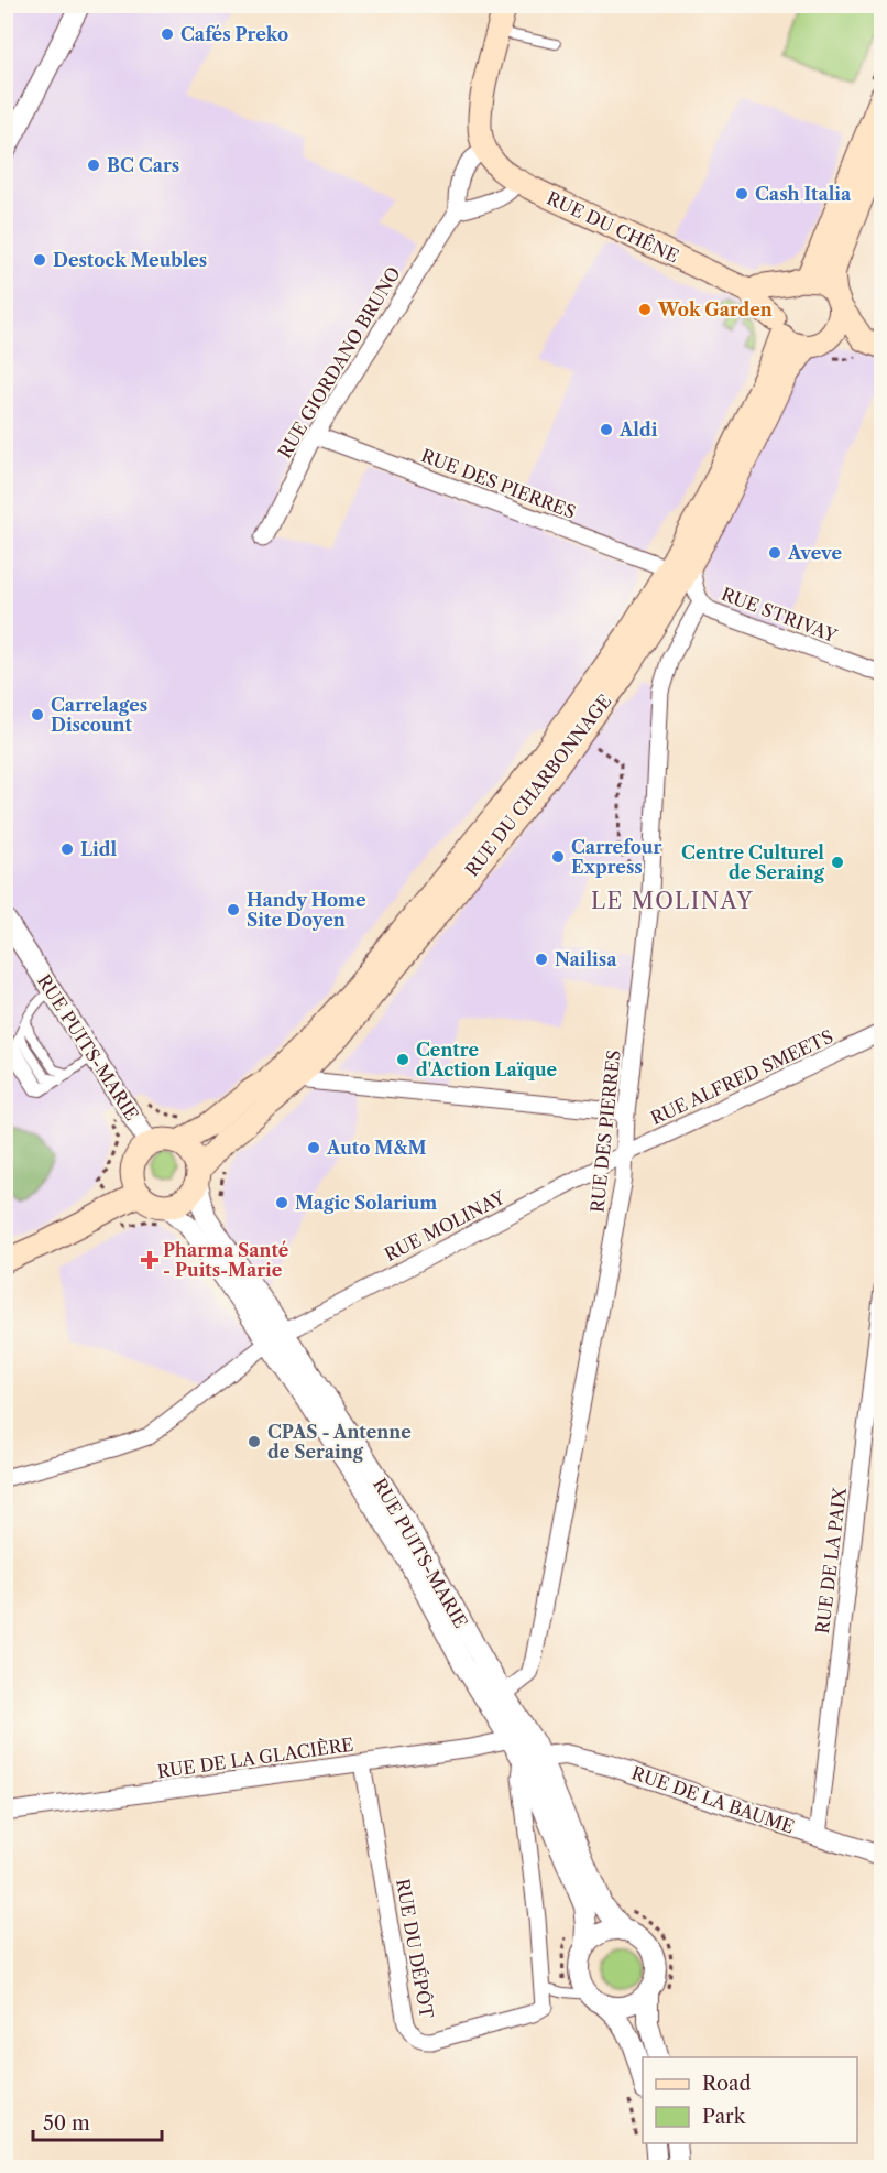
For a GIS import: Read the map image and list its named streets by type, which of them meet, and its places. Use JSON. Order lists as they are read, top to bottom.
{
  "streets": {
    "main road": ["RUE DU CHÊNE", "RUE DU CHARBONNAGE"],
    "street": [
      "RUE GIORDANO BRUNO",
      "RUE DES PIERRES",
      "RUE STRIVAY",
      "RUE PUITS-MARIE",
      "RUE ALFRED SMEETS",
      "RUE MOLINAY",
      "RUE DE LA PAIX",
      "RUE DE LA GLACIÈRE",
      "RUE DE LA BAUME",
      "RUE DU DÉPÔT"
    ]
  },
  "crossings": [
    ["RUE DU CHÊNE", "RUE GIORDANO BRUNO"],
    ["RUE DU CHÊNE", "RUE DU CHARBONNAGE"],
    ["RUE GIORDANO BRUNO", "RUE DES PIERRES"],
    ["RUE DES PIERRES", "RUE STRIVAY"],
    ["RUE DES PIERRES", "RUE DU CHARBONNAGE"],
    ["RUE DES PIERRES", "RUE PUITS-MARIE"],
    ["RUE DES PIERRES", "RUE ALFRED SMEETS"],
    ["RUE DES PIERRES", "RUE MOLINAY"],
    ["RUE STRIVAY", "RUE DU CHARBONNAGE"],
    ["RUE DU CHARBONNAGE", "RUE PUITS-MARIE"],
    ["RUE PUITS-MARIE", "RUE MOLINAY"],
    ["RUE PUITS-MARIE", "RUE DE LA GLACIÈRE"],
    ["RUE PUITS-MARIE", "RUE DE LA BAUME"],
    ["RUE ALFRED SMEETS", "RUE MOLINAY"],
    ["RUE DE LA PAIX", "RUE DE LA BAUME"],
    ["RUE DE LA GLACIÈRE", "RUE DU DÉPÔT"]
  ],
  "districts": ["LE MOLINAY"],
  "places": {
    "other": [
      "Cafés Preko",
      "BC Cars",
      "Cash Italia",
      "Destock Meubles",
      "Wok Garden",
      "Aldi",
      "Aveve",
      "Carrelages Discount",
      "Lidl",
      "Carrefour Express",
      "Centre Culturel de Seraing",
      "Handy Home Site Doyen",
      "Nailisa",
      "Centre d'Action Laïque",
      "Auto M&M",
      "Magic Solarium",
      "CPAS - Antenne de Seraing"
    ],
    "health": ["Pharma Santé - Puits-Marie"]
  },
  "legend": ["Road", "Park"],
  "scale_bar": "50 m"
}
